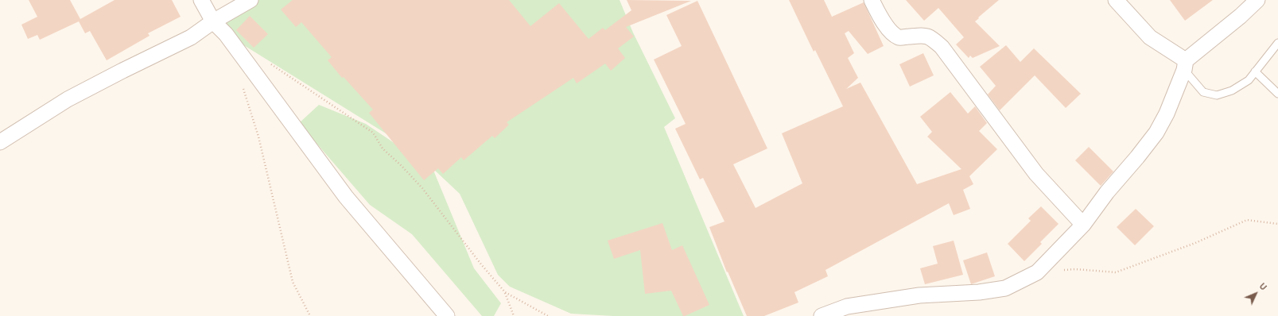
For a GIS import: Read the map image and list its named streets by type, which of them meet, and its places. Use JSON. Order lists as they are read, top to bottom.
{
  "north": "top right"
}
